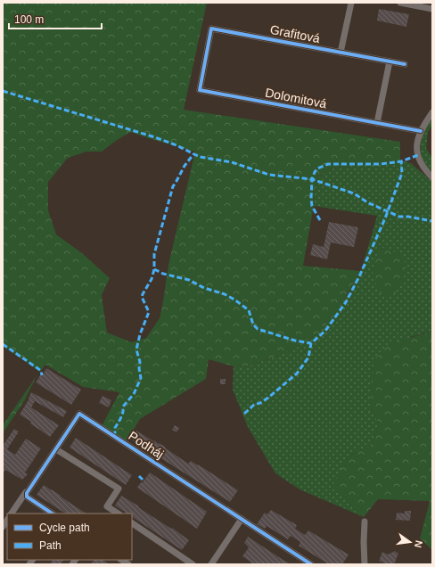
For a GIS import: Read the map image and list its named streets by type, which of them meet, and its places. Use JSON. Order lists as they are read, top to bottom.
{
  "streets": {
    "street": ["Grafitová", "Dolomitová", "Podháj"]
  },
  "crossings": [
    ["Grafitová", "Dolomitová"]
  ],
  "legend": ["Cycle path", "Path"],
  "scale_bar": "100 m",
  "north": "right"
}
